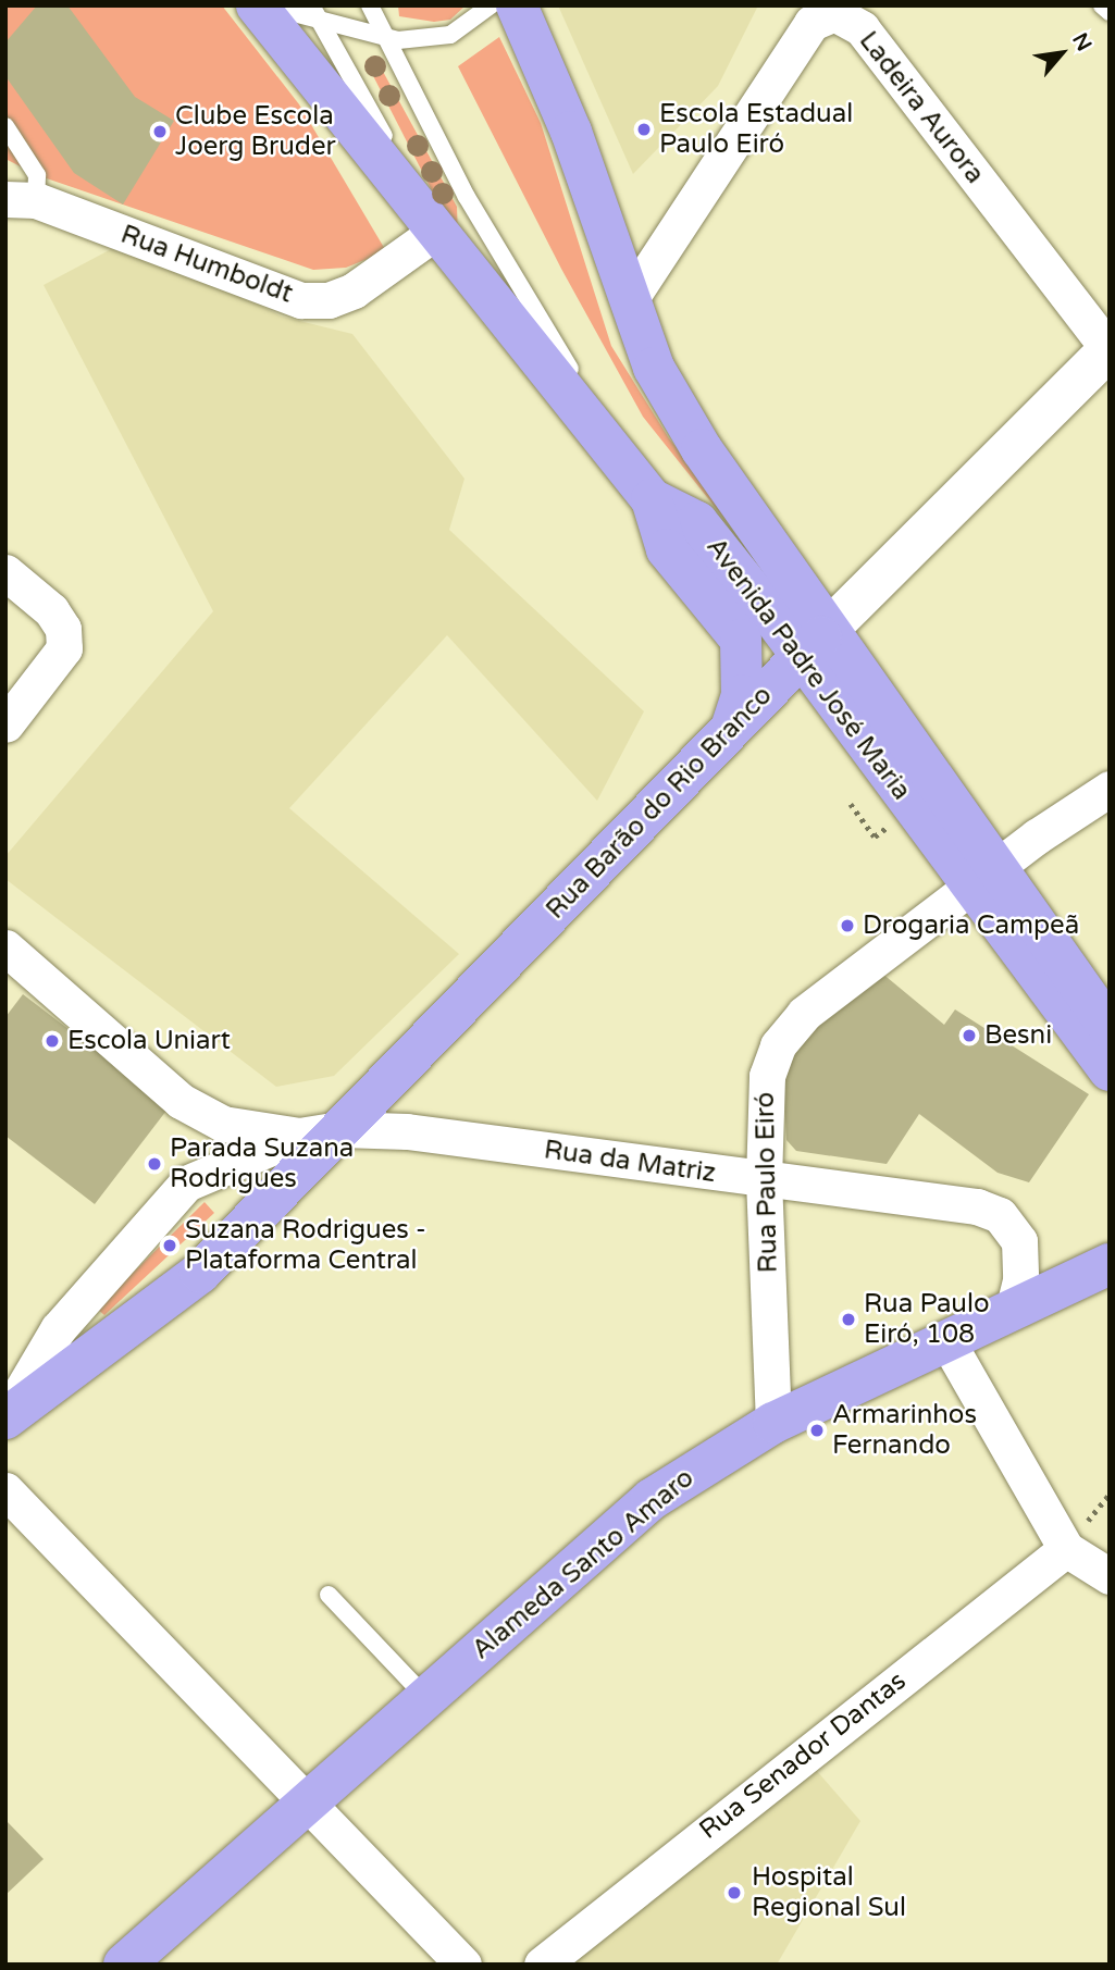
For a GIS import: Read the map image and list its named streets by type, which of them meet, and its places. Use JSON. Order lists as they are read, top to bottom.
{
  "streets": {
    "main road": ["Avenida Padre José Maria", "Rua Barão do Rio Branco", "Alameda Santo Amaro"],
    "street": [
      "Ladeira Aurora",
      "Rua Humboldt",
      "Rua da Matriz",
      "Rua Paulo Eiró",
      "Rua Senador Dantas"
    ]
  },
  "crossings": [
    ["Ladeira Aurora", "Avenida Padre José Maria"],
    ["Ladeira Aurora", "Rua Barão do Rio Branco"],
    ["Rua Humboldt", "Avenida Padre José Maria"],
    ["Avenida Padre José Maria", "Rua Barão do Rio Branco"],
    ["Avenida Padre José Maria", "Rua Paulo Eiró"],
    ["Rua Barão do Rio Branco", "Rua da Matriz"],
    ["Rua da Matriz", "Rua Paulo Eiró"],
    ["Rua da Matriz", "Alameda Santo Amaro"],
    ["Rua Paulo Eiró", "Alameda Santo Amaro"]
  ],
  "places": [
    "Escola Estadual Paulo Eiró",
    "Clube Escola Joerg Bruder",
    "Drogaria Campeã",
    "Besni",
    "Escola Uniart",
    "Parada Suzana Rodrigues",
    "Suzana Rodrigues - Plataforma Central",
    "Rua Paulo Eiró, 108",
    "Armarinhos Fernando",
    "Hospital Regional Sul"
  ],
  "north": "top right"
}
